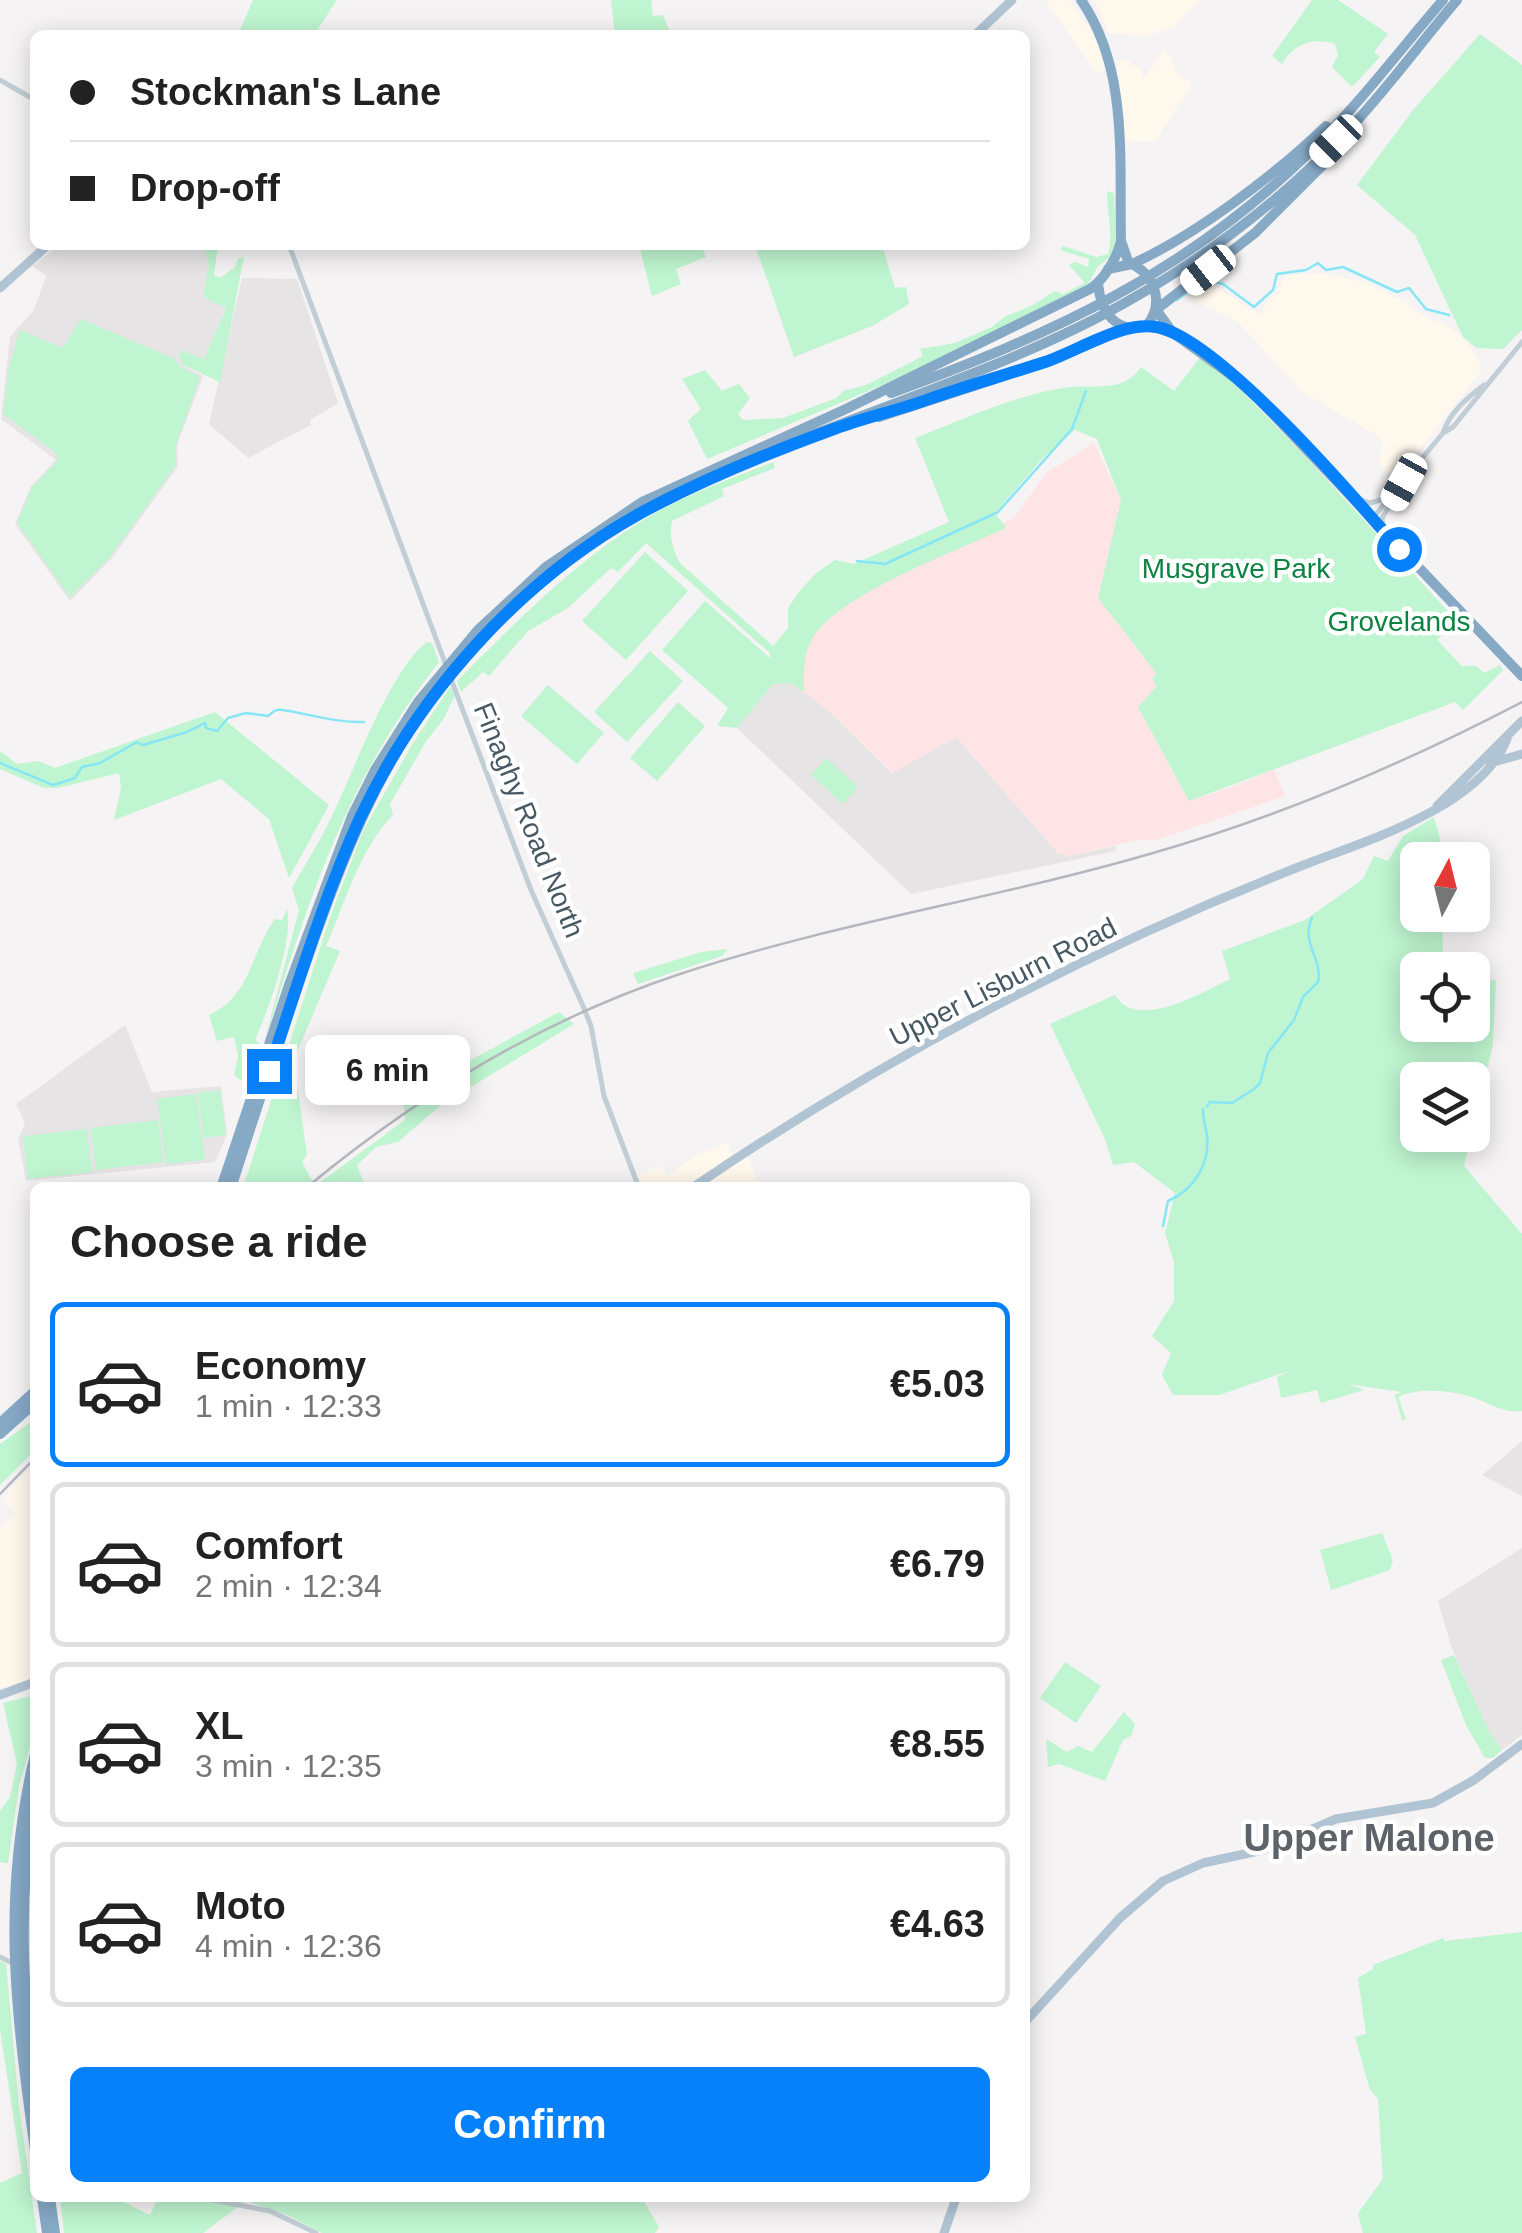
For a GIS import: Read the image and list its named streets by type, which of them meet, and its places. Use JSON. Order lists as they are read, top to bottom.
{
  "streets": {
    "main road": ["Upper Lisburn Road"],
    "street": ["Finaghy Road North"]
  },
  "districts": ["Upper Malone"],
  "parks": ["Musgrave Park", "Grovelands"],
  "north": "top",
  "page": {
    "banner": ["Stockman's Lane", "Drop-off"],
    "bubble": "6 min",
    "heading": "Choose a ride",
    "list": [
      {
        "name": "Economy",
        "note": "1 min · 12:33",
        "value": "€5.03"
      },
      {
        "name": "Comfort",
        "note": "2 min · 12:34",
        "value": "€6.79"
      },
      {
        "name": "XL",
        "note": "3 min · 12:35",
        "value": "€8.55"
      },
      {
        "name": "Moto",
        "note": "4 min · 12:36",
        "value": "€4.63"
      }
    ],
    "buttons": "Confirm"
  }
}
